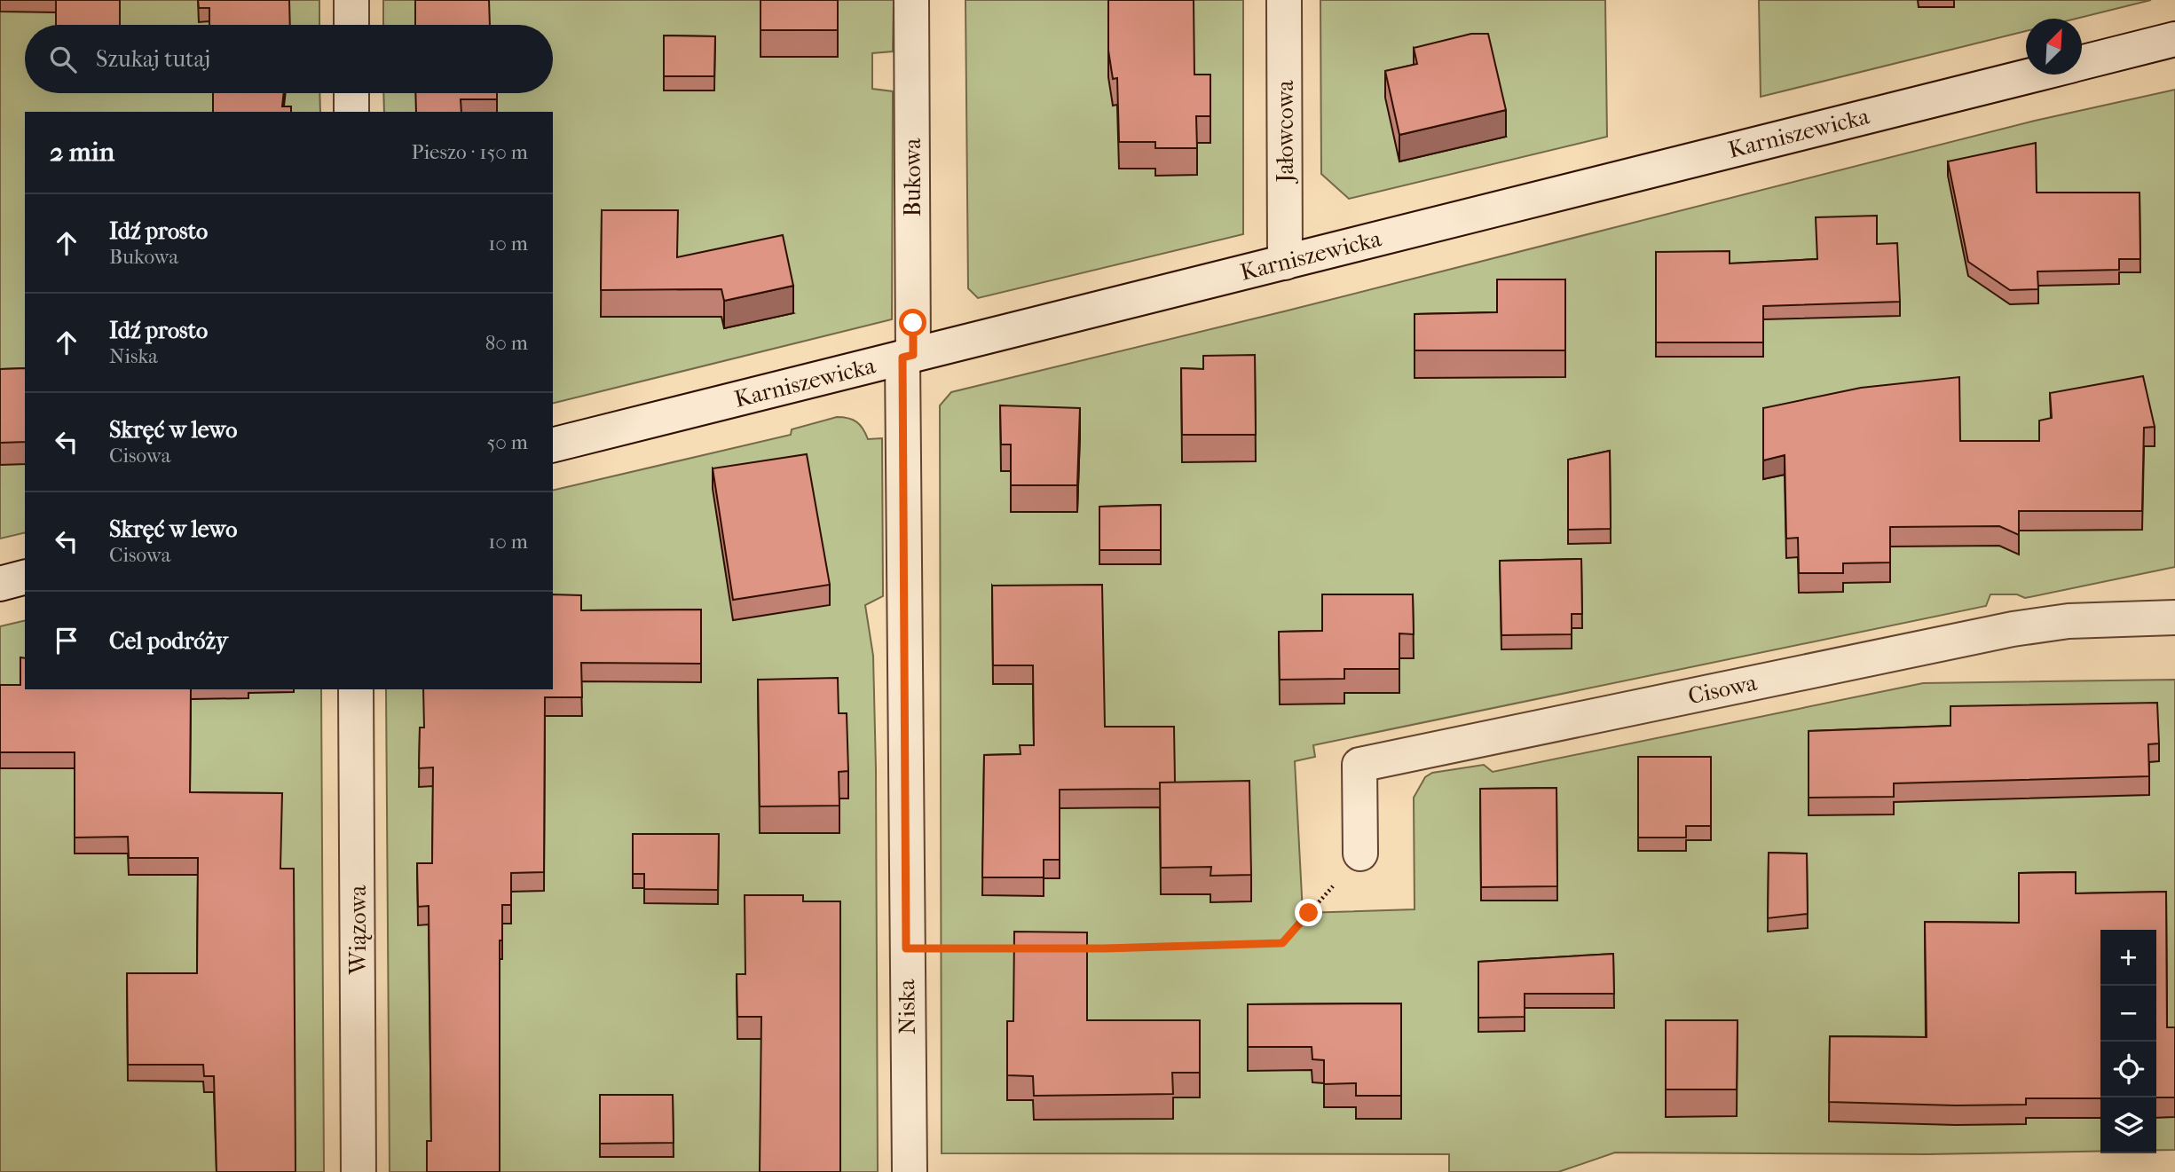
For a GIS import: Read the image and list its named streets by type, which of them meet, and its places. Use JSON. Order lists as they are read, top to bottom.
{
  "streets": {
    "street": [
      "Jałowcowa",
      "Karniszewicka",
      "Bukowa",
      "Cisowa",
      "Wiązowa",
      "Niska"
    ]
  },
  "crossings": [
    ["Jałowcowa", "Karniszewicka"],
    ["Karniszewicka", "Bukowa"],
    ["Karniszewicka", "Niska"],
    ["Bukowa", "Niska"]
  ],
  "north": "top right",
  "page": {
    "search": "Szukaj tutaj",
    "heading": ["2 min", "Pieszo · 150 m"],
    "list": [
      ["Idź prosto", "Bukowa", "10 m"],
      ["Idź prosto", "Niska", "80 m"],
      ["Skręć w lewo", "Cisowa", "50 m"],
      ["Skręć w lewo", "Cisowa", "10 m"],
      "Cel podróży"
    ],
    "map_buttons": ["+", "−"]
  }
}
